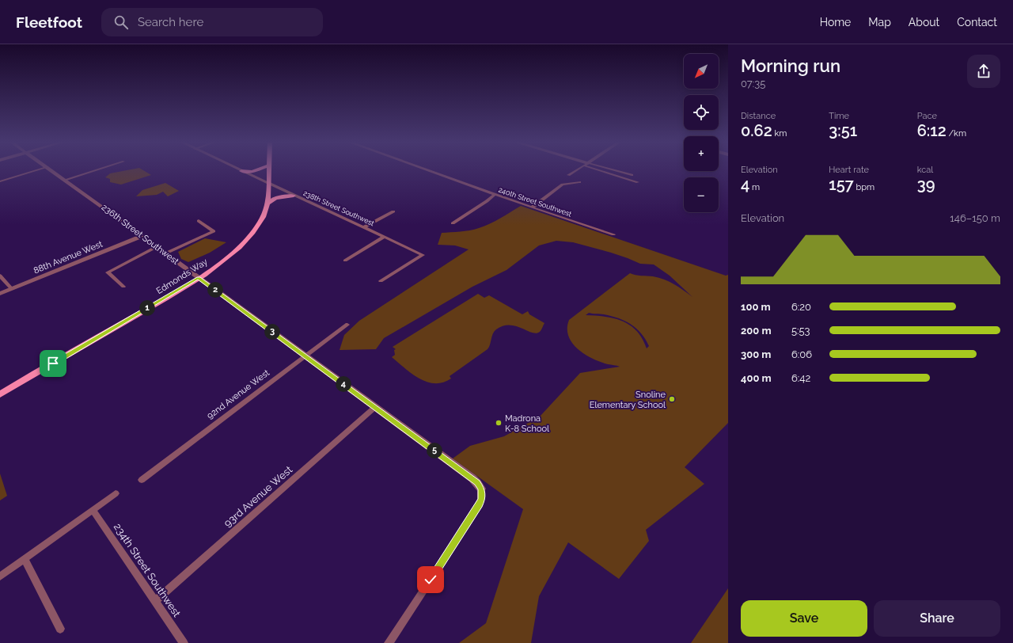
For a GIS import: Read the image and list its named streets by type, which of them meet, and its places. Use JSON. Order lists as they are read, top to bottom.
{
  "streets": {
    "main road": ["Edmonds Way"],
    "street": [
      "240th Street Southwest",
      "238th Street Southwest",
      "236th Street Southwest",
      "88th Avenue West",
      "92nd Avenue West",
      "93rd Avenue West",
      "234th Street Southwest"
    ]
  },
  "crossings": [
    ["238th Street Southwest", "Edmonds Way"],
    ["236th Street Southwest", "88th Avenue West"],
    ["236th Street Southwest", "Edmonds Way"],
    ["236th Street Southwest", "92nd Avenue West"],
    ["236th Street Southwest", "93rd Avenue West"],
    ["93rd Avenue West", "234th Street Southwest"]
  ],
  "places": ["Snoline Elementary School", "Madrona K-8 School"],
  "north": "bottom left",
  "page": {
    "header": "Fleetfoot",
    "search": "Search here",
    "nav": [
      "Home",
      "Map",
      "About",
      "Contact"
    ],
    "heading": ["Morning run", "07:35"],
    "map_buttons": ["+", "−"],
    "stats": [
      ["Distance", "0.62 km"],
      ["Time", "3:51"],
      ["Pace", "6:12 /km"],
      ["Elevation", "4 m"],
      ["Heart rate", "157 bpm"],
      ["kcal", "39"]
    ],
    "chart": ["Elevation", "146–150 m"],
    "pins": [
      "2",
      "1",
      "3",
      "4",
      "5"
    ],
    "list": [
      {
        "name": "100 m",
        "note": "6:20"
      },
      {
        "name": "200 m",
        "note": "5:53"
      },
      {
        "name": "300 m",
        "note": "6:06"
      },
      {
        "name": "400 m",
        "note": "6:42"
      }
    ],
    "buttons": ["Save", "Share"]
  }
}
